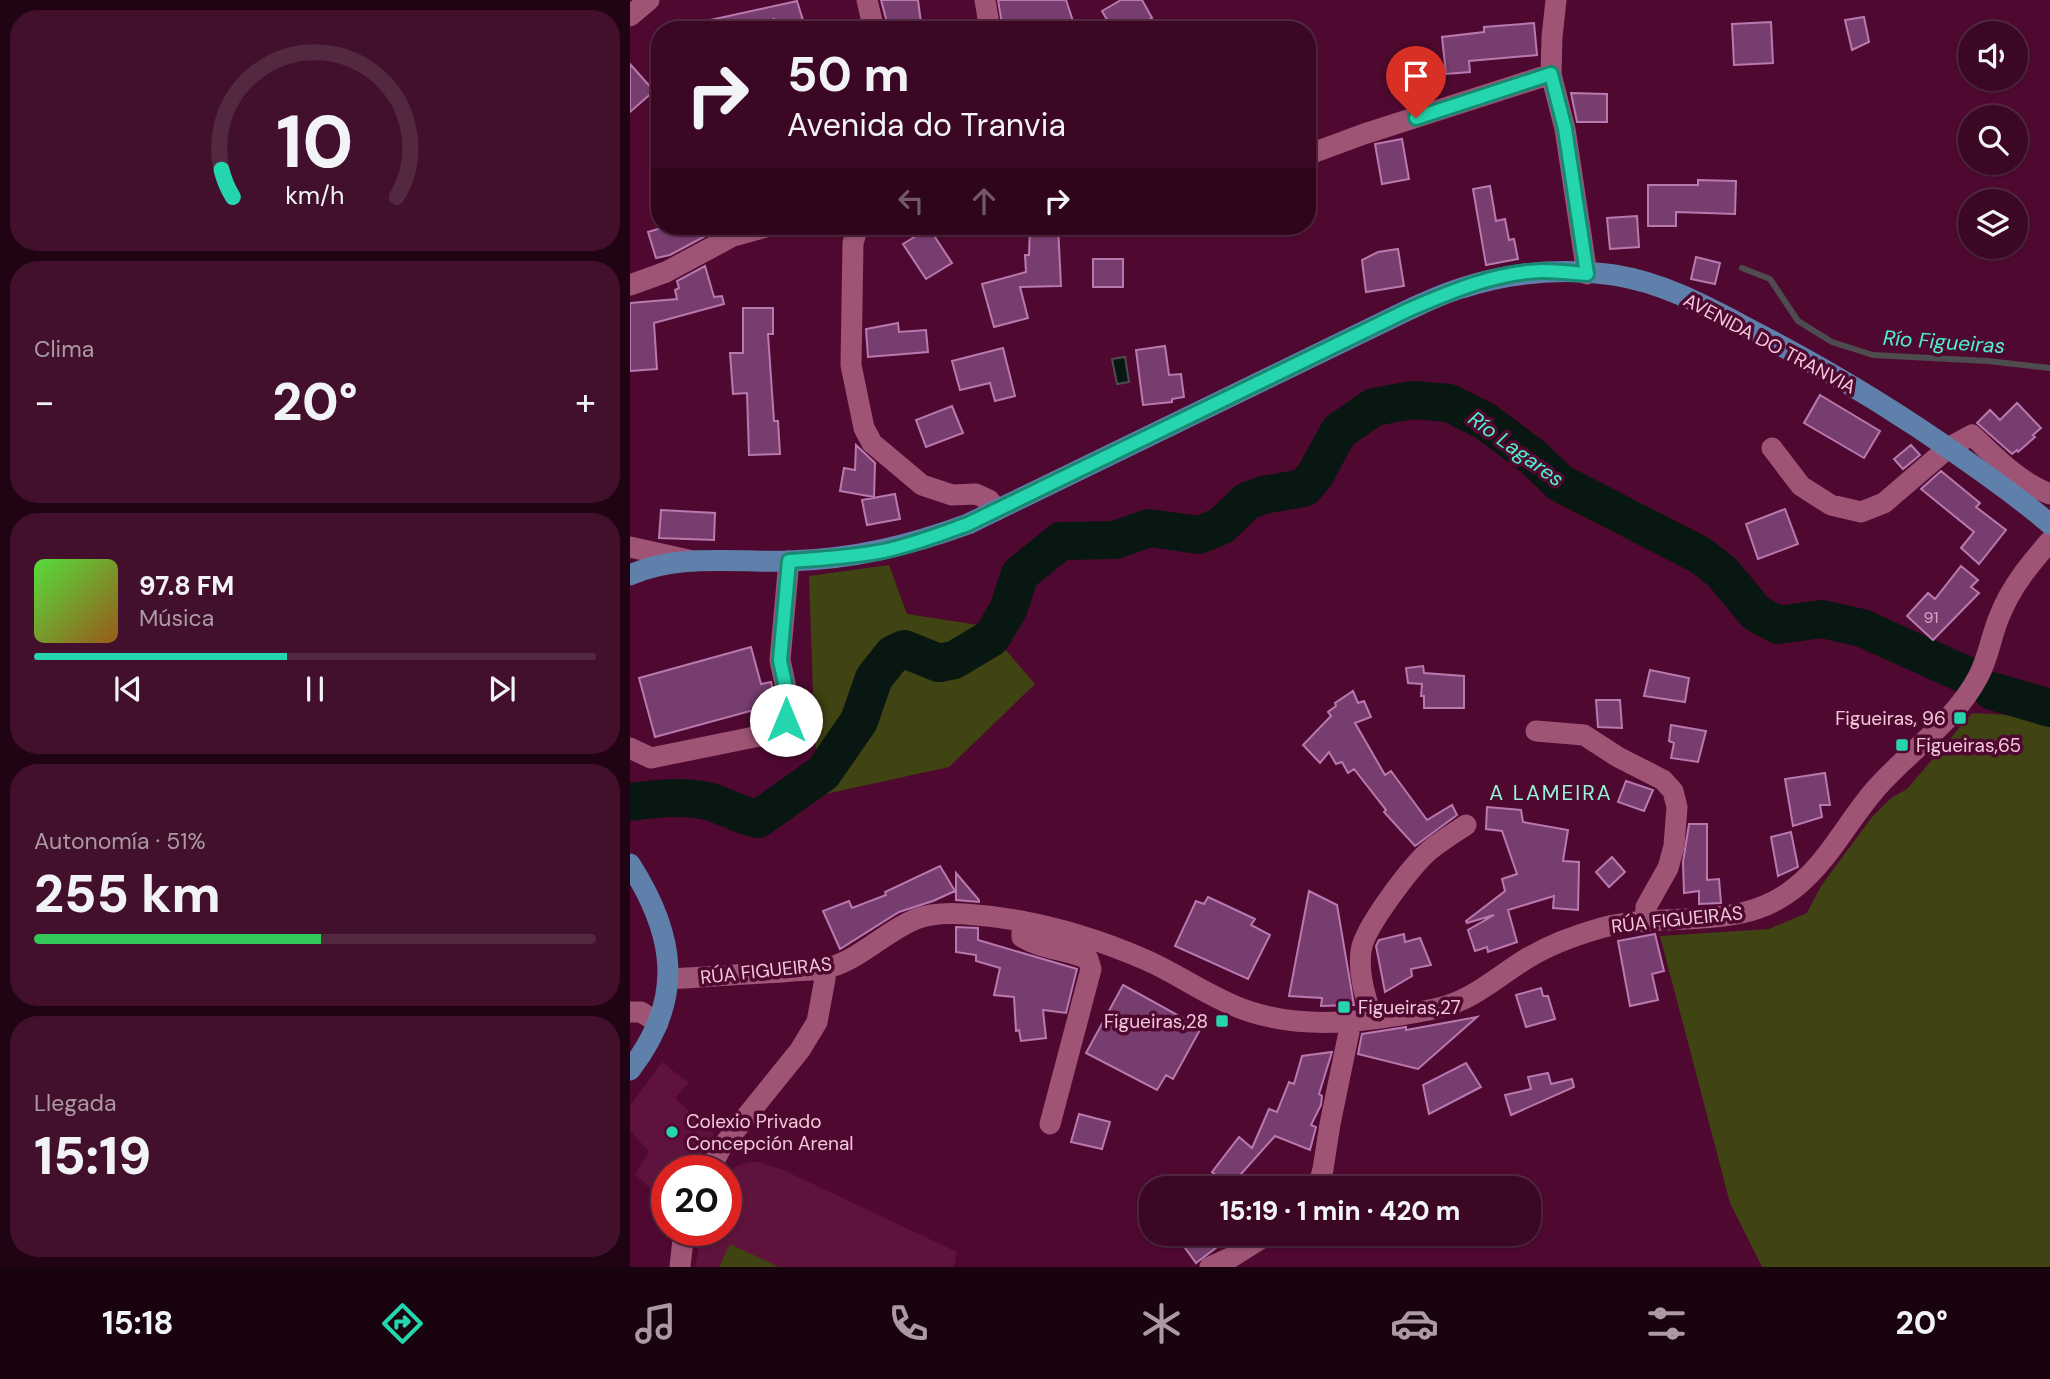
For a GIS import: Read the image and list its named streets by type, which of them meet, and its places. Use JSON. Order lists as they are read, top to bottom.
{
  "streets": {
    "main road": ["AVENIDA DO TRANVIA"],
    "street": ["RÚA FIGUEIRAS"]
  },
  "districts": ["A LAMEIRA"],
  "water": ["Río Figueiras", "Río Lagares"],
  "places": {
    "transit": [
      "Figueiras, 96",
      "Figueiras,65",
      "Figueiras,27",
      "Figueiras,28"
    ],
    "other": ["Colexio Privado Concepción Arenal"]
  },
  "house_numbers": ["91"],
  "page": {
    "turn": ["50 m", "Avenida do Tranvia"],
    "tile": [
      "Clima",
      ["Autonomía · 51%", "255 km"],
      ["Llegada", "15:19"]
    ],
    "heat": ["−", "20°", "+"],
    "song": ["97.8 FM", "Música"],
    "limit": "20",
    "trip": "15:19 · 1 min · 420 m",
    "tabs": ["15:18", "20°"],
    "gauge": ["10", "km/h"]
  }
}
